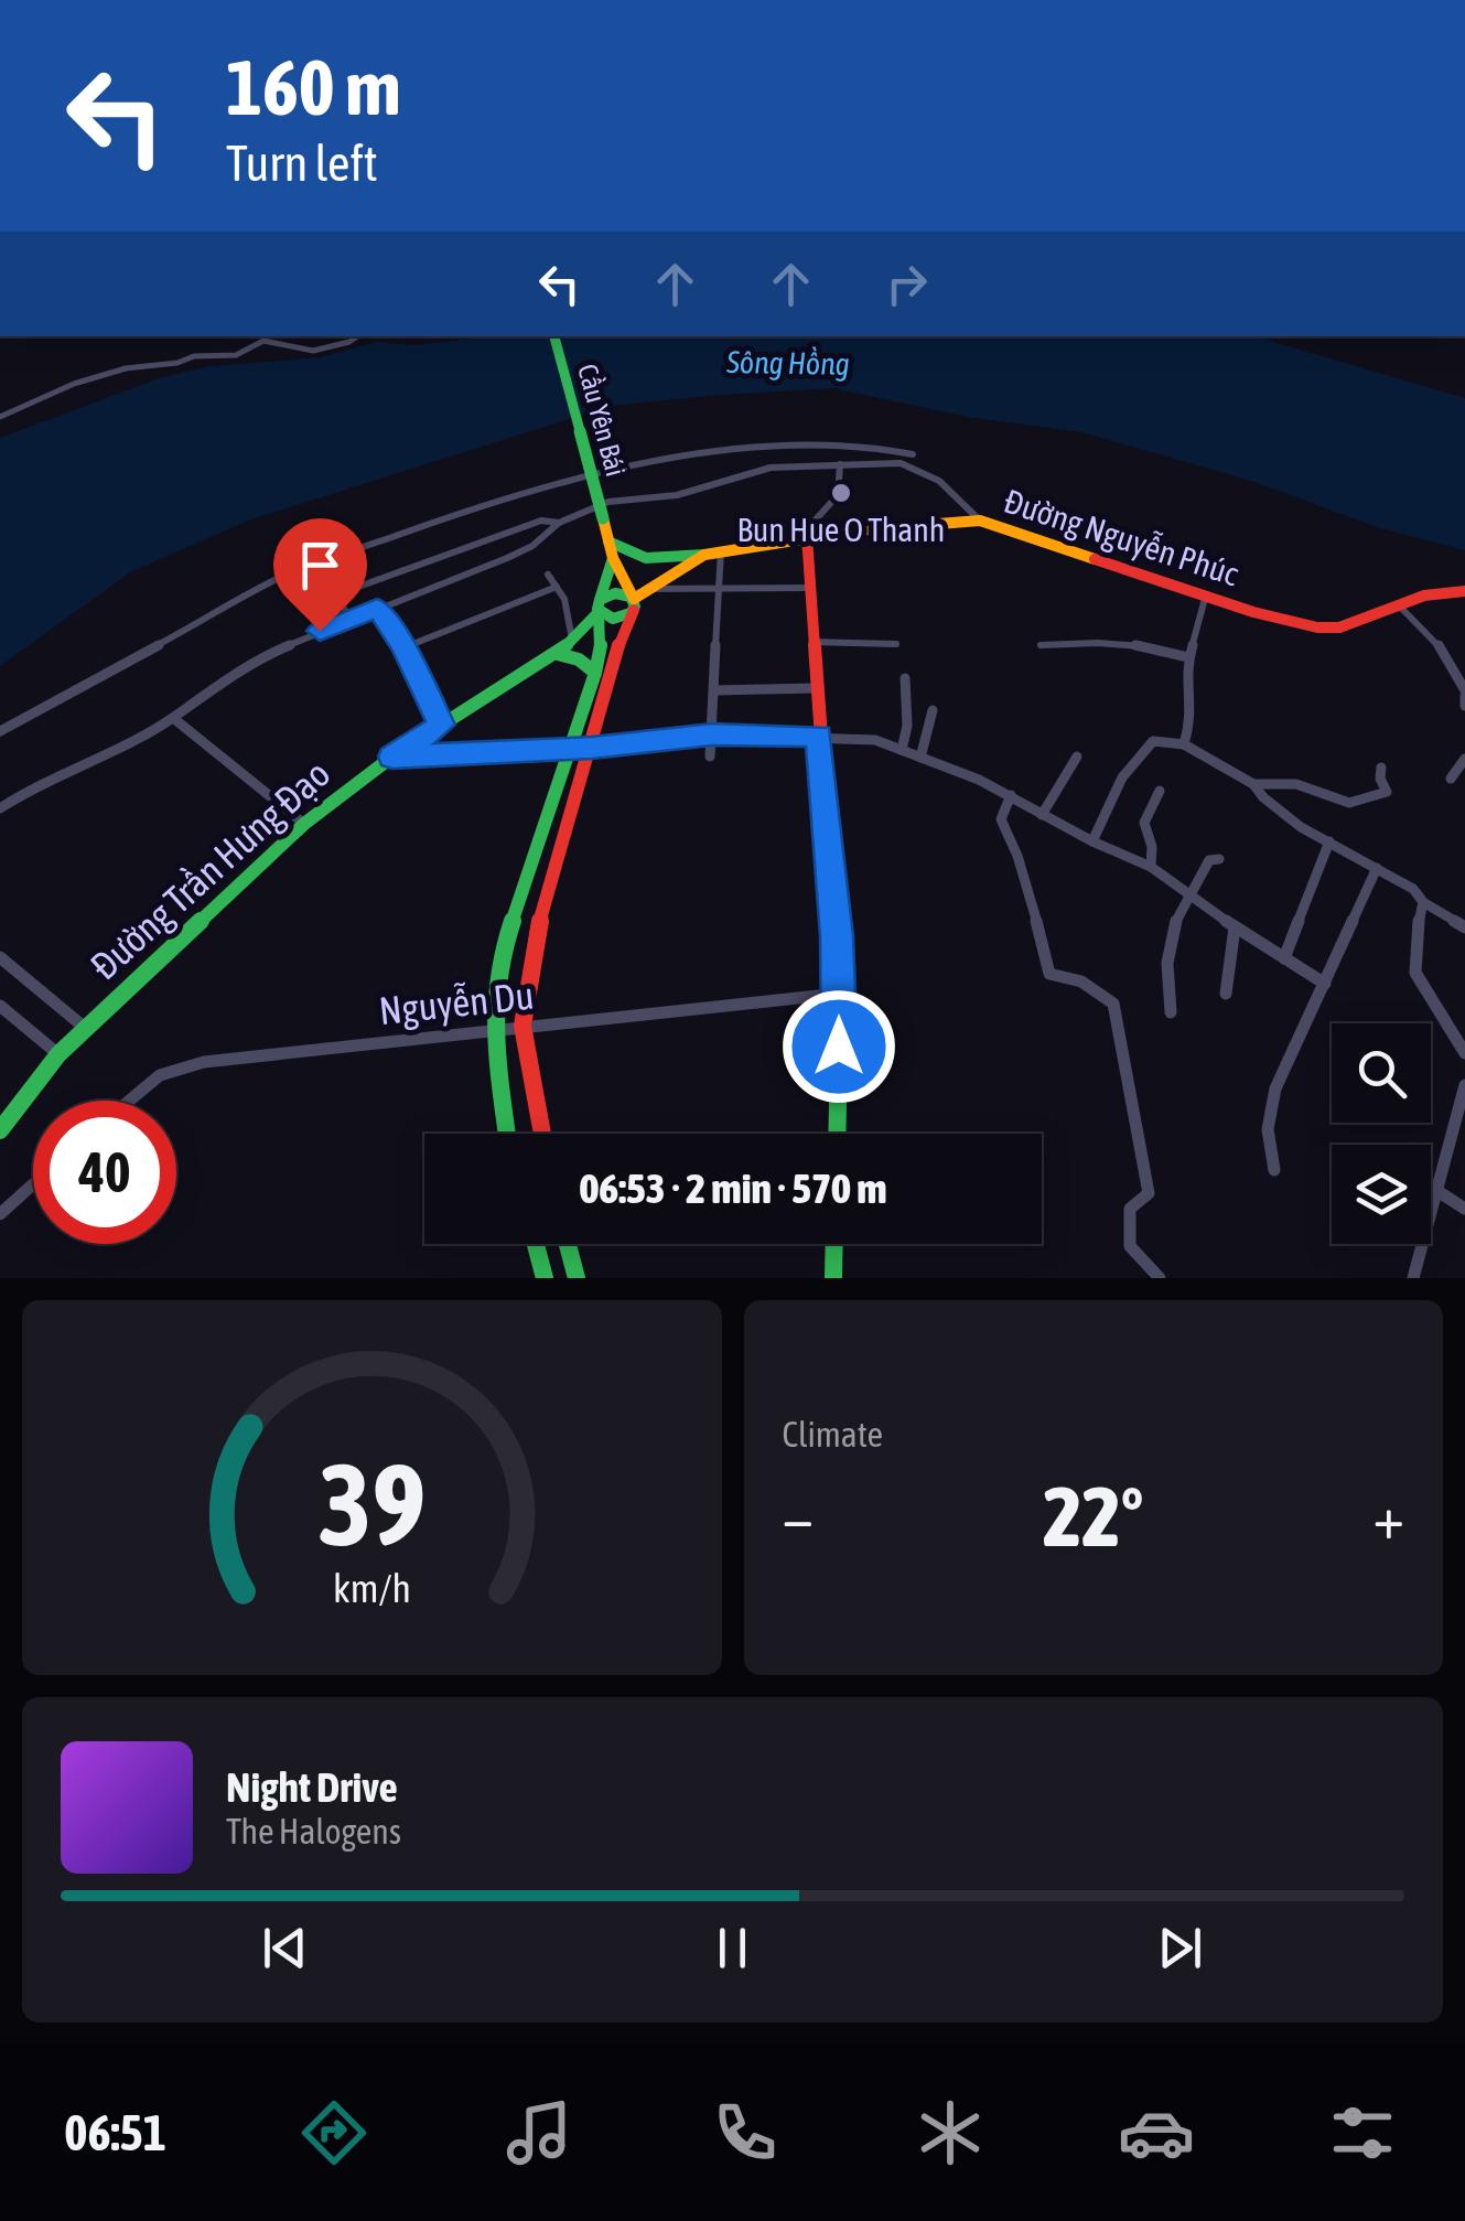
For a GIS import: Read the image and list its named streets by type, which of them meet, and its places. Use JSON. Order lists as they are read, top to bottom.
{
  "streets": {
    "main road": ["Cầu Yên Bái", "Đường Nguyễn Phúc", "Đường Trần Hưng Đạo"],
    "street": ["Nguyễn Du"]
  },
  "crossings": [
    ["Cầu Yên Bái", "Đường Nguyễn Phúc"]
  ],
  "water": ["Sông Hồng"],
  "places": ["Bun Hue O Thanh"],
  "page": {
    "turn": ["160 m", "Turn left"],
    "limit": "40",
    "trip": "06:53 · 2 min · 570 m",
    "tile": "Climate",
    "heat": ["−", "22°", "+"],
    "song": ["Night Drive", "The Halogens"],
    "tabs": "06:51",
    "gauge": ["39", "km/h"]
  }
}
